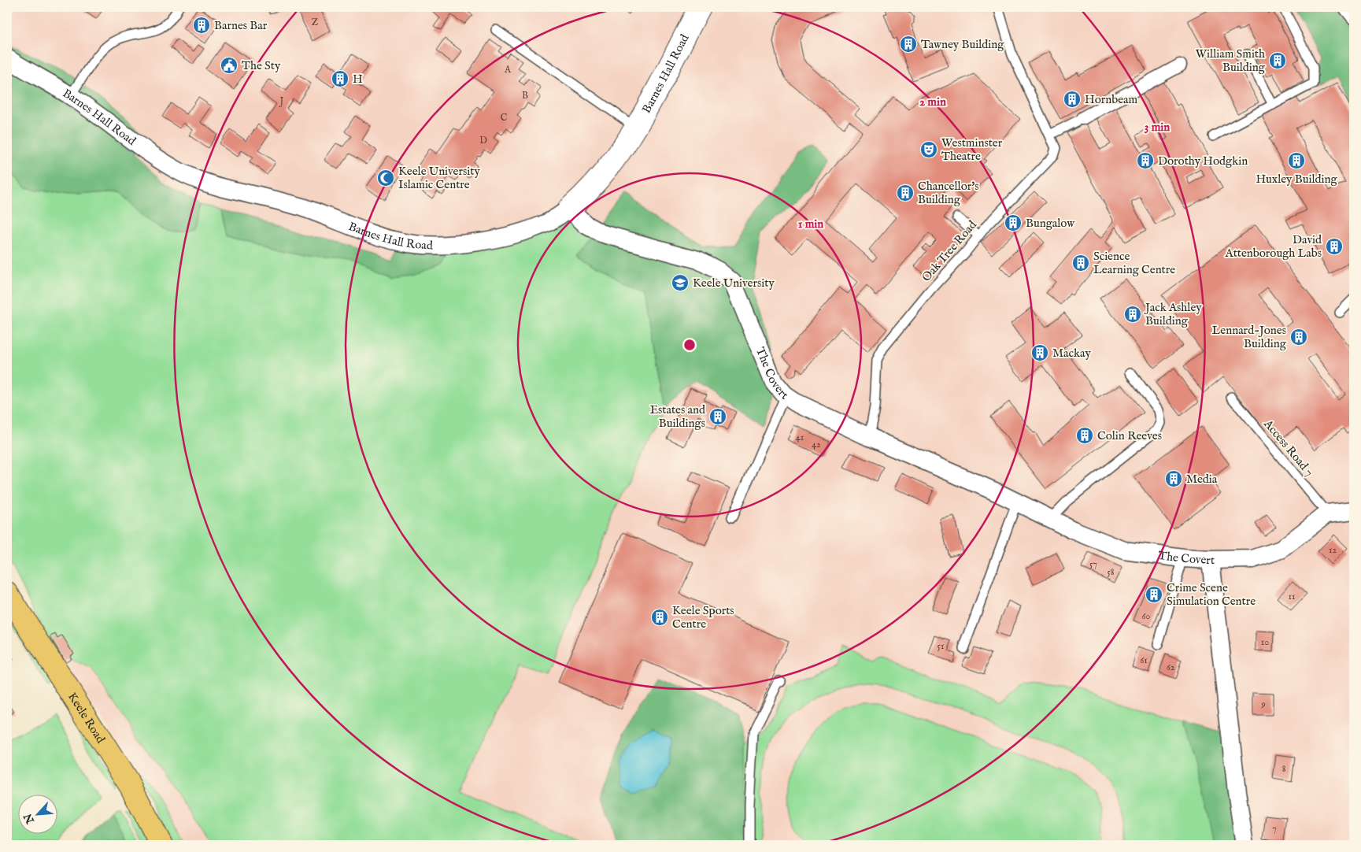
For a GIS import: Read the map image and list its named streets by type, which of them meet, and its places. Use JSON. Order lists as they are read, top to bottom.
{
  "streets": {
    "main road": ["Keele Road"],
    "street": ["Barnes Hall Road", "The Covert"],
    "lane": ["Oak Tree Road", "Access Road 7"]
  },
  "crossings": [
    ["Barnes Hall Road", "The Covert"],
    ["Oak Tree Road", "The Covert"],
    ["The Covert", "Access Road 7"]
  ],
  "places": {
    "building": [
      "Barnes Bar",
      "Tawney Building",
      "William Smith Building",
      "H",
      "Hornbeam",
      "Dorothy Hodgkin",
      "Huxley Building",
      "Chancellor's Building",
      "Bungalow",
      "David Attenborough Labs",
      "Science Learning Centre",
      "Jack Ashley Building",
      "Lennard-Jones Building",
      "Mackay",
      "Estates and Buildings",
      "Colin Reeves",
      "Media",
      "Crime Scene Simulation Centre",
      "Keele Sports Centre"
    ],
    "public building": ["The Sty"],
    "theatre": ["Westminster Theatre"],
    "mosque": ["Keele University Islamic Centre"],
    "school or university": ["Keele University"]
  },
  "house_numbers": [
    "Z",
    "A",
    "B",
    "J",
    "C",
    "D",
    "41",
    "42",
    "12",
    "57",
    "58",
    "11",
    "60",
    "10",
    "51",
    "61",
    "62",
    "9",
    "8",
    "7"
  ],
  "north": "bottom left",
  "rings": ["2 min", "3 min", "1 min"]
}
